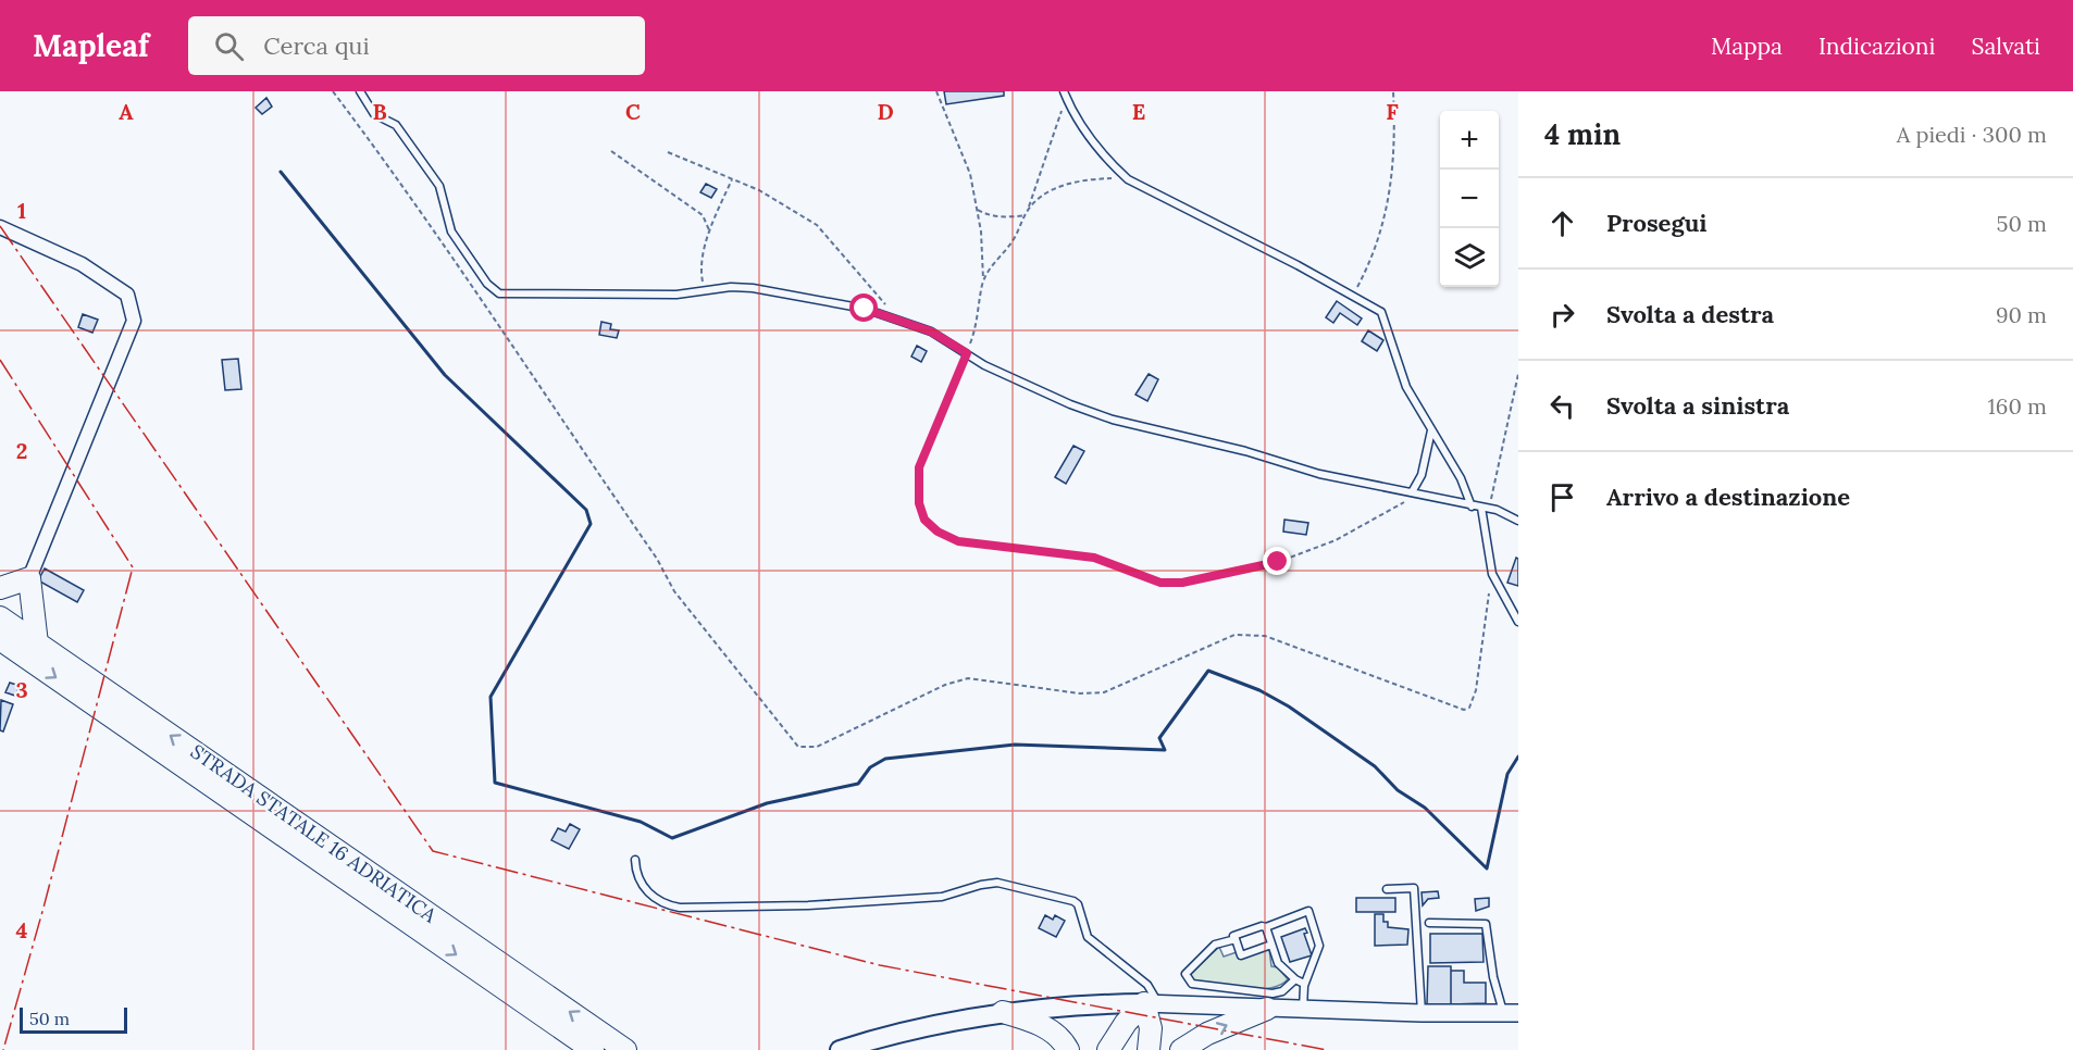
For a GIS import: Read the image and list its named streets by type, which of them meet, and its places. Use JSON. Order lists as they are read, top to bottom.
{
  "streets": {
    "highway": ["STRADA STATALE 16 ADRIATICA"]
  },
  "scale_bar": "50 m",
  "page": {
    "header": "Mapleaf",
    "search": "Cerca qui",
    "nav": ["Mappa", "Indicazioni", "Salvati"],
    "heading": ["4 min", "A piedi · 300 m"],
    "map_buttons": ["+", "−"],
    "list": [
      ["Prosegui", "50 m"],
      ["Svolta a destra", "90 m"],
      ["Svolta a sinistra", "160 m"],
      "Arrivo a destinazione"
    ],
    "scale": "50 m"
  },
  "grid": {
    "columns": [
      "A",
      "B",
      "C",
      "D",
      "E",
      "F"
    ],
    "rows": [
      "1",
      "2",
      "3",
      "4"
    ]
  }
}
